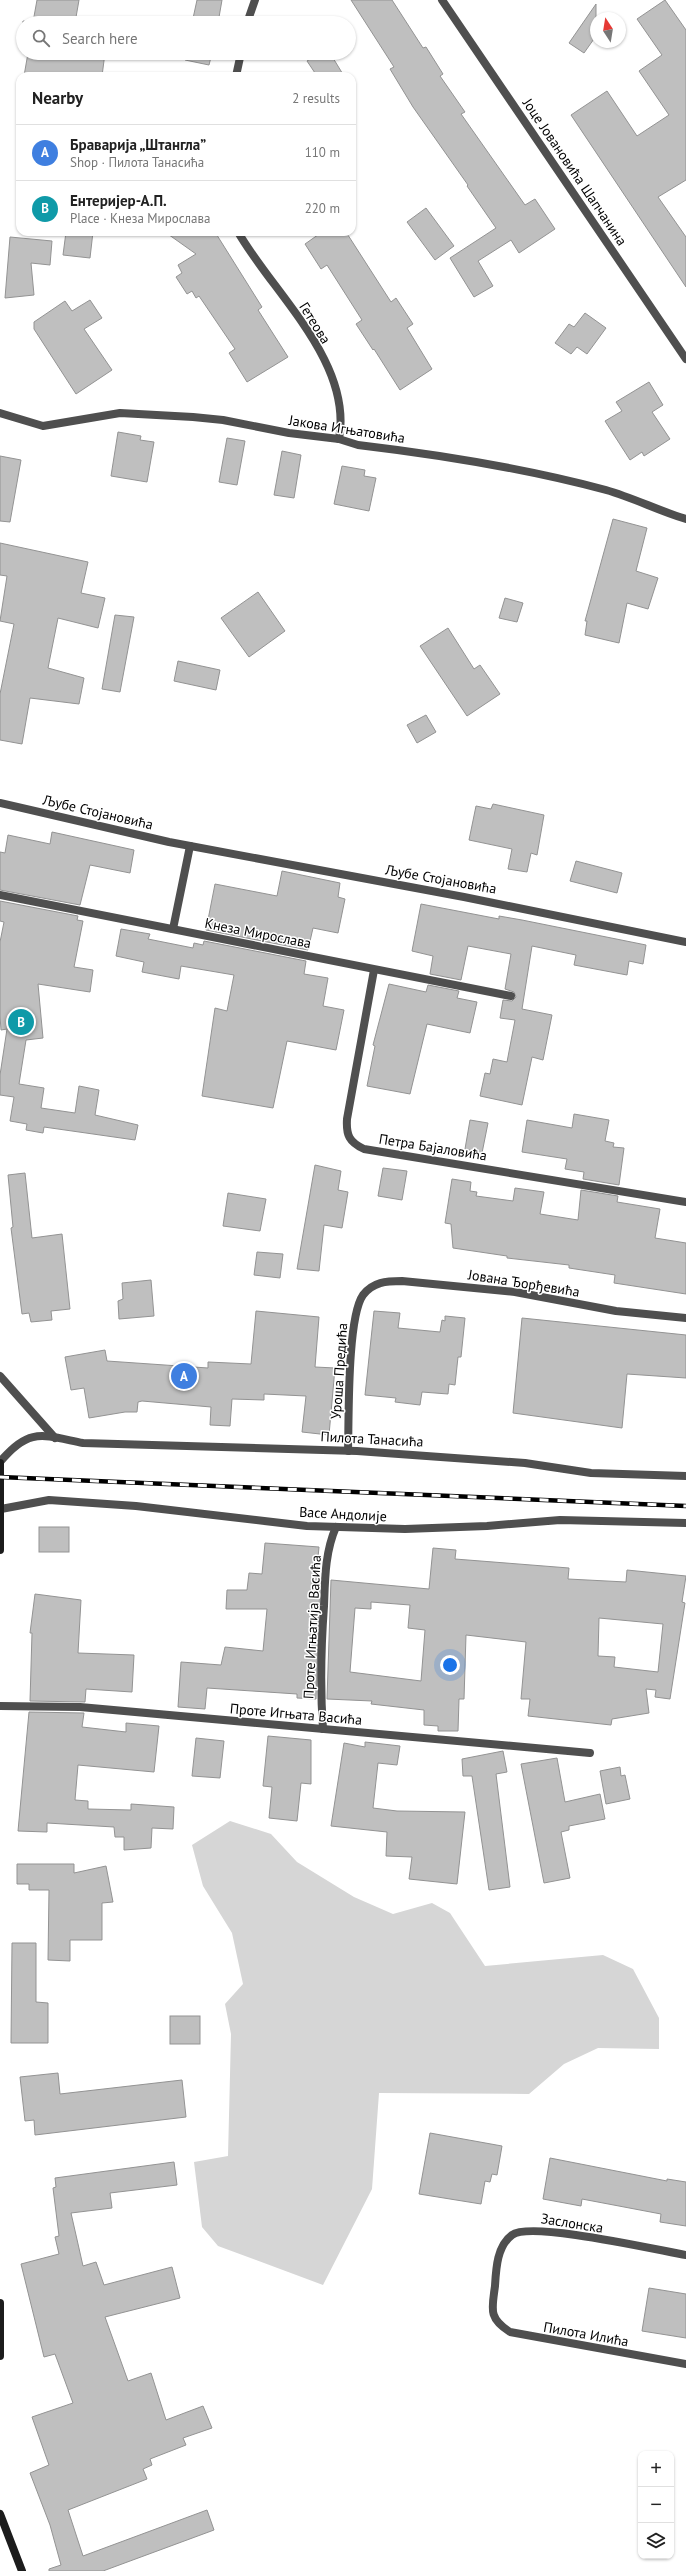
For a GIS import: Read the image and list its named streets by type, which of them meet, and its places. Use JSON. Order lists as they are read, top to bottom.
{
  "streets": {
    "street": [
      "Јоце Јовановића Шапчанина",
      "Гетеова",
      "Јакова Игњатовића",
      "Љубе Стојановића",
      "Кнеза Мирослава",
      "Петра Бајаловића",
      "Јована Ђорђевића",
      "Уроша Предића",
      "Пилота Танасића",
      "Васе Андолије",
      "Проте Игњатија Васића",
      "Проте Игњата Васића",
      "Заслонска",
      "Пилота Илића"
    ]
  },
  "crossings": [
    ["Гетеова", "Јакова Игњатовића"],
    ["Кнеза Мирослава", "Петра Бајаловића"],
    ["Јована Ђорђевића", "Уроша Предића"],
    ["Уроша Предића", "Пилота Танасића"],
    ["Васе Андолије", "Проте Игњатија Васића"],
    ["Проте Игњатија Васића", "Проте Игњата Васића"],
    ["Заслонска", "Пилота Илића"]
  ],
  "north": "top",
  "page": {
    "search": "Search here",
    "heading": ["Nearby", "2 results"],
    "list": [
      {
        "mark": "A",
        "name": "Браварија „Штангла”",
        "note": "Shop · Пилота Танасића",
        "value": "110 m"
      },
      {
        "mark": "B",
        "name": "Ентеријер-А.П.",
        "note": "Place · Кнеза Мирослава",
        "value": "220 m"
      }
    ],
    "pins": ["B", "A"],
    "map_buttons": ["+", "−"]
  }
}
